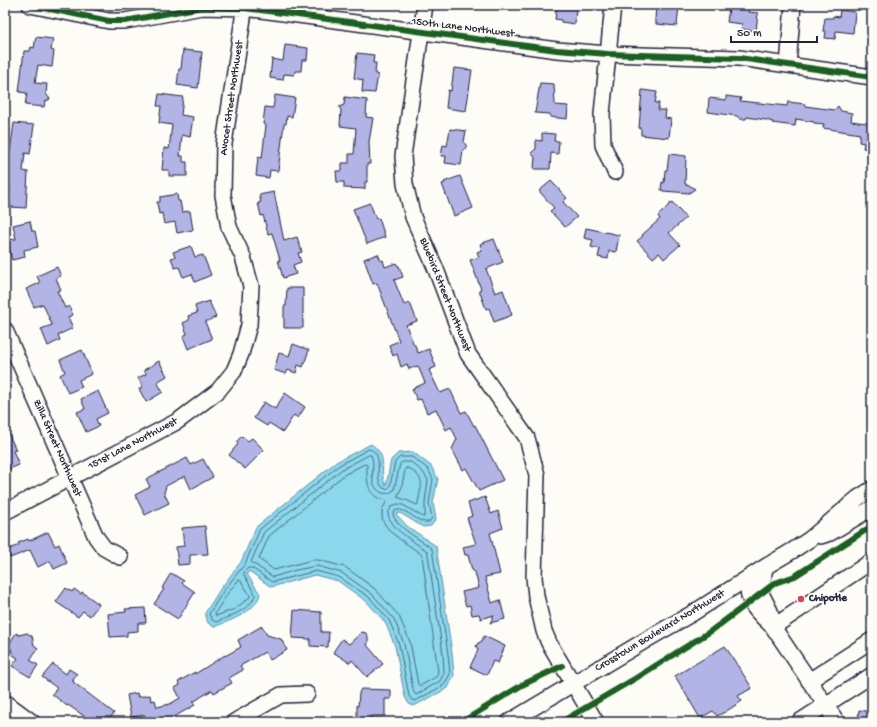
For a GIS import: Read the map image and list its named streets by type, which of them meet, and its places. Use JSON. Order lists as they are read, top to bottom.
{
  "streets": {
    "street": [
      "150th Lane Northwest",
      "Avocet Street Northwest",
      "Bluebird Street Northwest",
      "151st Lane Northwest",
      "Zilla Street Northwest",
      "Crosstown Boulevard Northwest"
    ]
  },
  "crossings": [
    ["150th Lane Northwest", "Avocet Street Northwest"],
    ["150th Lane Northwest", "Bluebird Street Northwest"],
    ["Avocet Street Northwest", "151st Lane Northwest"],
    ["Bluebird Street Northwest", "Crosstown Boulevard Northwest"],
    ["151st Lane Northwest", "Zilla Street Northwest"]
  ],
  "places": ["Chipotle"],
  "scale_bar": "50 m"
}
